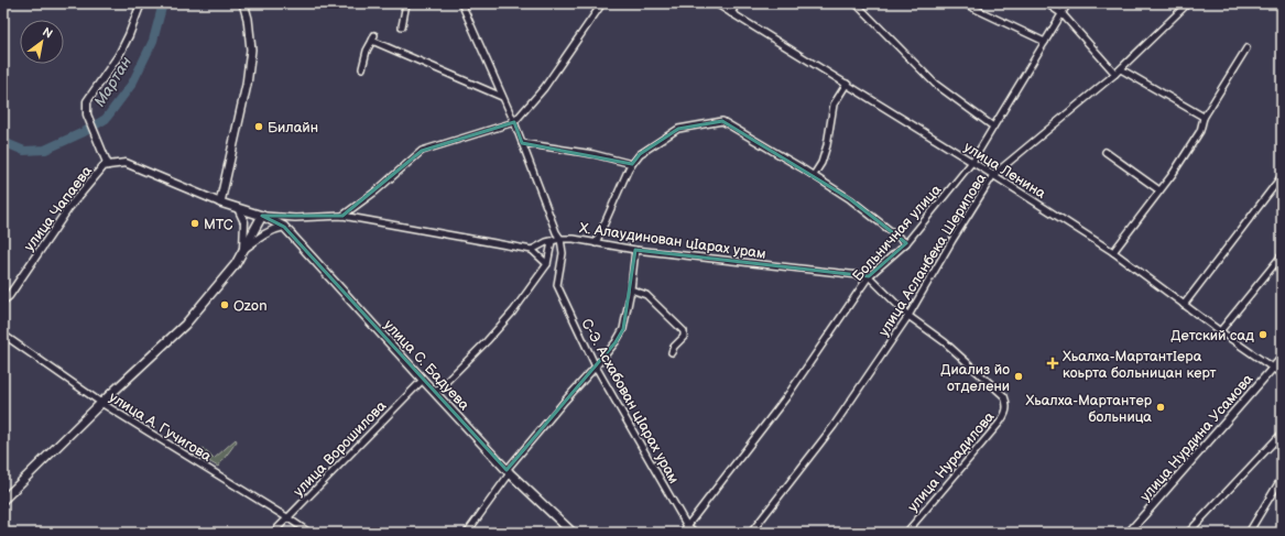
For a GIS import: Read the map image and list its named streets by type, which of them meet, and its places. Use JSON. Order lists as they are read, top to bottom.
{
  "streets": {
    "main road": ["улица С. Бадуева"],
    "street": [
      "улица Ленина",
      "улица Чапаева",
      "Больничная улица",
      "Х. Алаудинован цIарах урам",
      "улица Асланбека Шерипова",
      "С-Э. Асхабован цIарах урам",
      "улица А. Гучигова",
      "улица Нурдина Усамова",
      "улица Ворошилова",
      "улица Нурадилова"
    ]
  },
  "crossings": [
    ["улица Ленина", "Больничная улица"],
    ["улица Ленина", "улица Асланбека Шерипова"],
    ["улица Ленина", "улица Нурдина Усамова"],
    ["улица Чапаева", "улица С. Бадуева"],
    ["Больничная улица", "Х. Алаудинован цIарах урам"],
    ["Больничная улица", "С-Э. Асхабован цIарах урам"],
    ["Х. Алаудинован цIарах урам", "С-Э. Асхабован цIарах урам"],
    ["улица Асланбека Шерипова", "улица Нурадилова"],
    ["улица С. Бадуева", "улица Ворошилова"],
    ["улица А. Гучигова", "улица Ворошилова"]
  ],
  "water": ["Мартан"],
  "places": {
    "other": [
      "Билайн",
      "МТС",
      "Ozon",
      "Детский сад",
      "Диализ йо отделени",
      "Хьалха-Мартантер больница"
    ],
    "health": ["Хьалха-МартантIера коьрта больницан керт"]
  },
  "north": "top right"
}
